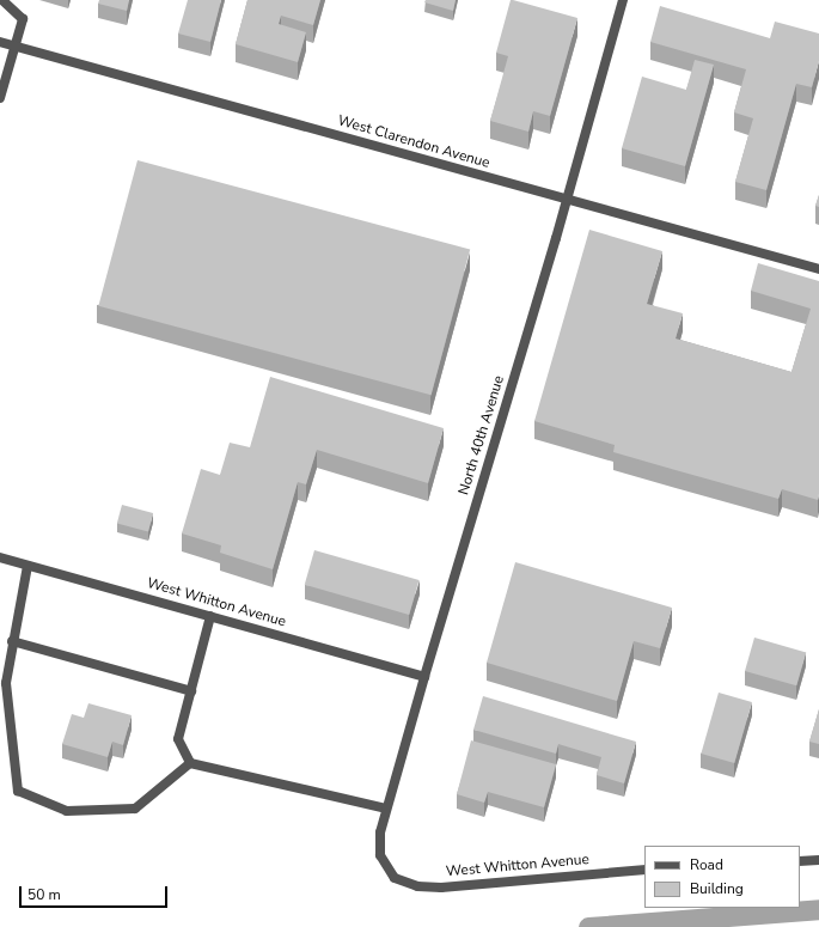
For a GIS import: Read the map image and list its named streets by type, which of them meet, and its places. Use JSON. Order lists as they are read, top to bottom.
{
  "streets": {
    "street": ["West Clarendon Avenue", "North 40th Avenue", "West Whitton Avenue"]
  },
  "crossings": [
    ["West Clarendon Avenue", "North 40th Avenue"],
    ["North 40th Avenue", "West Whitton Avenue"]
  ],
  "legend": ["Road", "Building"],
  "scale_bar": "50 m"
}
